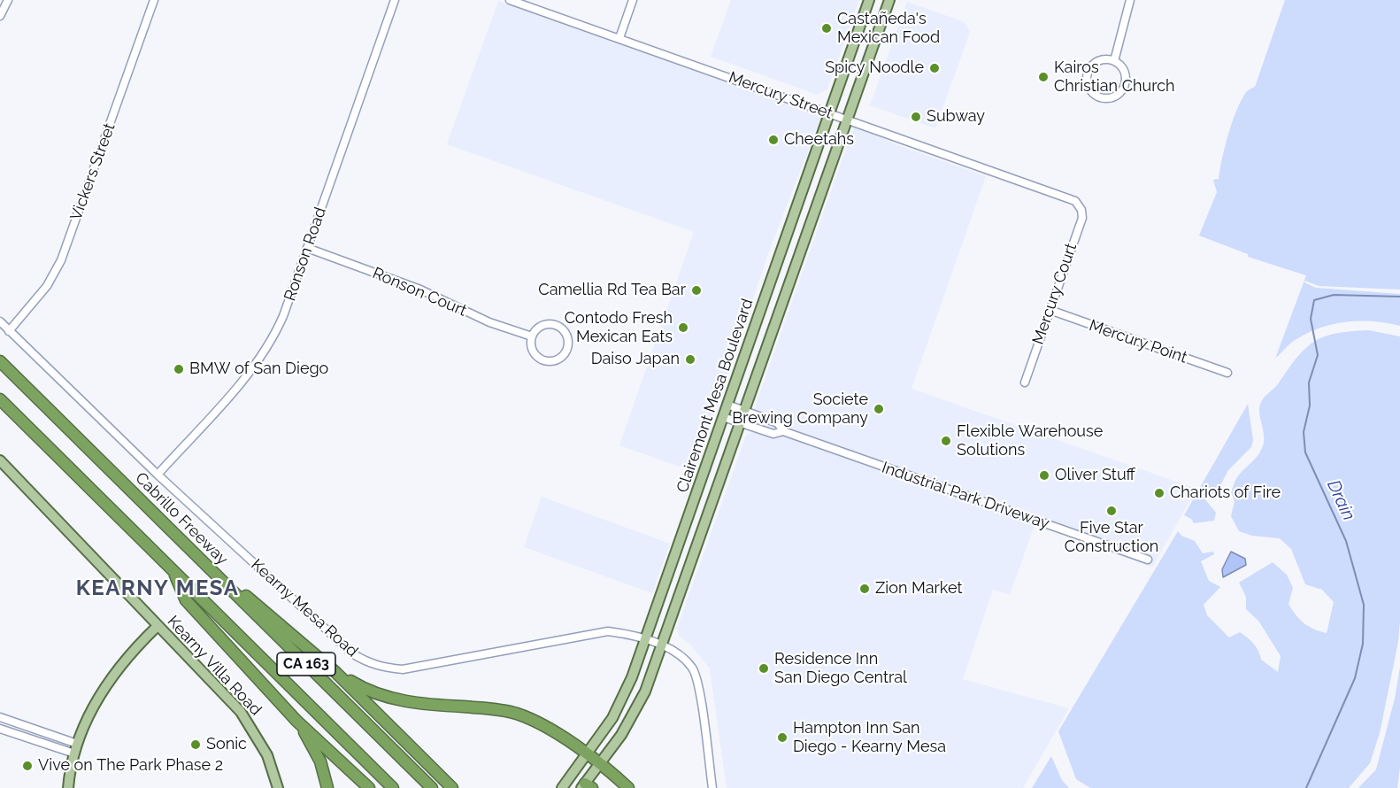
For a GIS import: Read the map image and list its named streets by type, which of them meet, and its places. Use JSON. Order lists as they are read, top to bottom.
{
  "streets": {
    "highway": ["Cabrillo Freeway", "CA 163"],
    "main road": ["Clairemont Mesa Boulevard", "Kearny Villa Road"],
    "street": [
      "Mercury Street",
      "Vickers Street",
      "Ronson Road",
      "Ronson Court",
      "Mercury Court",
      "Mercury Point",
      "Industrial Park Driveway",
      "Kearny Mesa Road"
    ]
  },
  "crossings": [
    ["Mercury Street", "Mercury Court"],
    ["Mercury Street", "Clairemont Mesa Boulevard"],
    ["Vickers Street", "Kearny Mesa Road"],
    ["Ronson Road", "Ronson Court"],
    ["Ronson Road", "Kearny Mesa Road"],
    ["Mercury Court", "Mercury Point"],
    ["Clairemont Mesa Boulevard", "Industrial Park Driveway"],
    ["Clairemont Mesa Boulevard", "Kearny Mesa Road"]
  ],
  "districts": ["KEARNY MESA"],
  "water": ["Drain"],
  "places": [
    "Castañeda's Mexican Food",
    "Spicy Noodle",
    "Kairos Christian Church",
    "Subway",
    "Cheetahs",
    "Camellia Rd Tea Bar",
    "Contodo Fresh Mexican Eats",
    "Daiso Japan",
    "BMW of San Diego",
    "Societe Brewing Company",
    "Flexible Warehouse Solutions",
    "Oliver Stuff",
    "Chariots of Fire",
    "Five Star Construction",
    "Zion Market",
    "Residence Inn San Diego Central",
    "Hampton Inn San Diego - Kearny Mesa",
    "Sonic",
    "Vive on The Park Phase 2"
  ]
}
